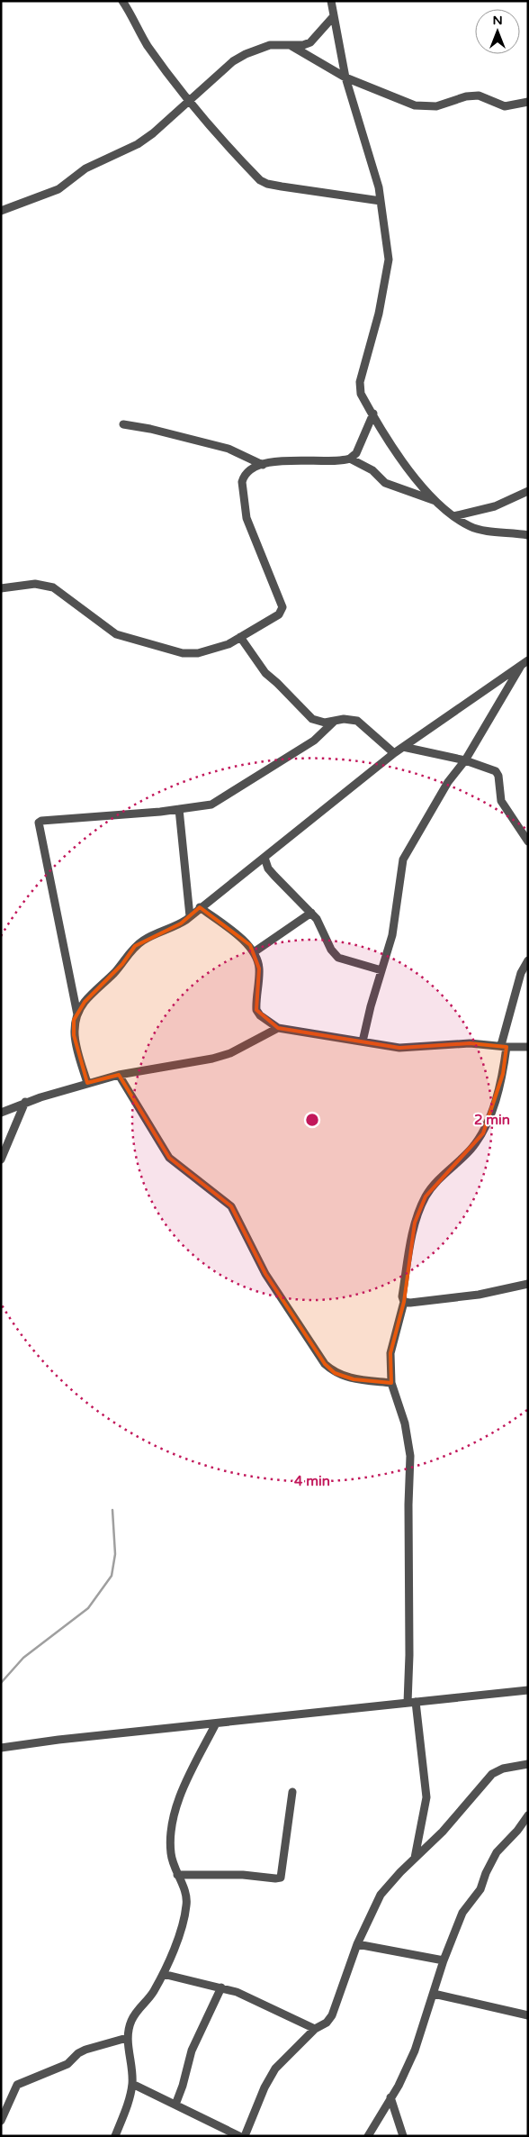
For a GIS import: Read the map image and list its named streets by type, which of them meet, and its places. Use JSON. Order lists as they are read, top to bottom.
{
  "north": "top",
  "rings": ["2 min", "4 min"]
}
